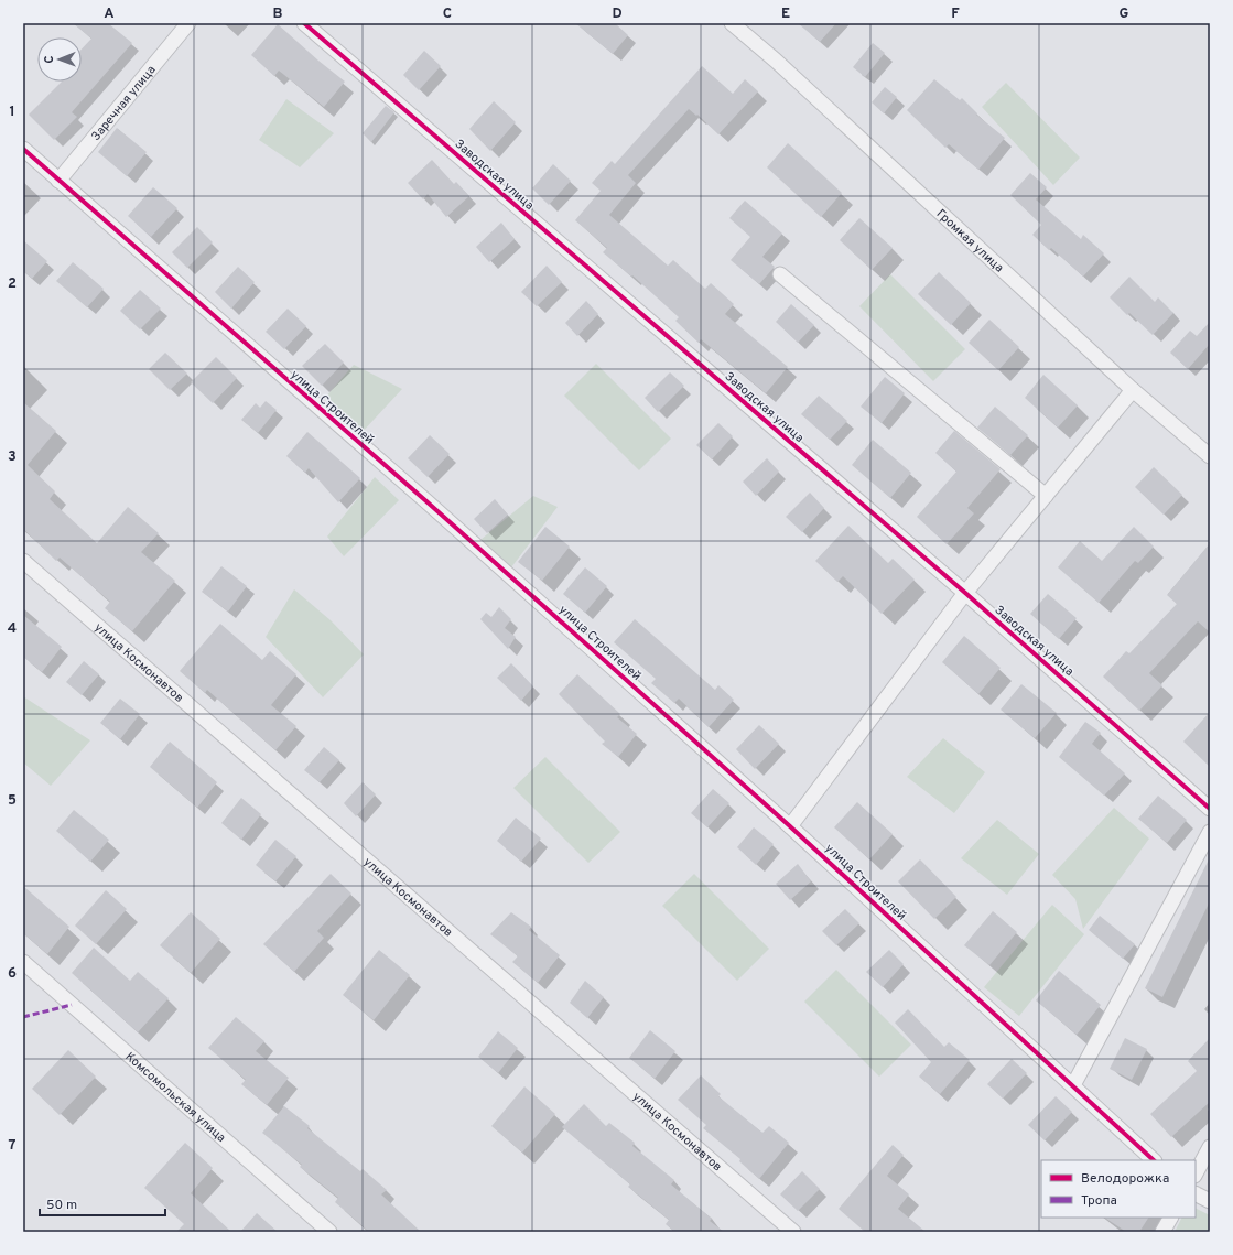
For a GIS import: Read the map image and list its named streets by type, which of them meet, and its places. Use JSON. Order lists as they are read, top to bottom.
{
  "streets": {
    "street": [
      "Заречная улица",
      "Заводская улица",
      "Громкая улица",
      "улица Строителей",
      "улица Космонавтов",
      "Комсомольская улица"
    ]
  },
  "crossings": [
    ["Заречная улица", "улица Строителей"]
  ],
  "legend": ["Велодорожка", "Тропа"],
  "scale_bar": "50 m",
  "north": "left",
  "grid": {
    "columns": [
      "A",
      "B",
      "C",
      "D",
      "E",
      "F",
      "G"
    ],
    "rows": [
      "1",
      "2",
      "3",
      "4",
      "5",
      "6",
      "7"
    ]
  }
}
